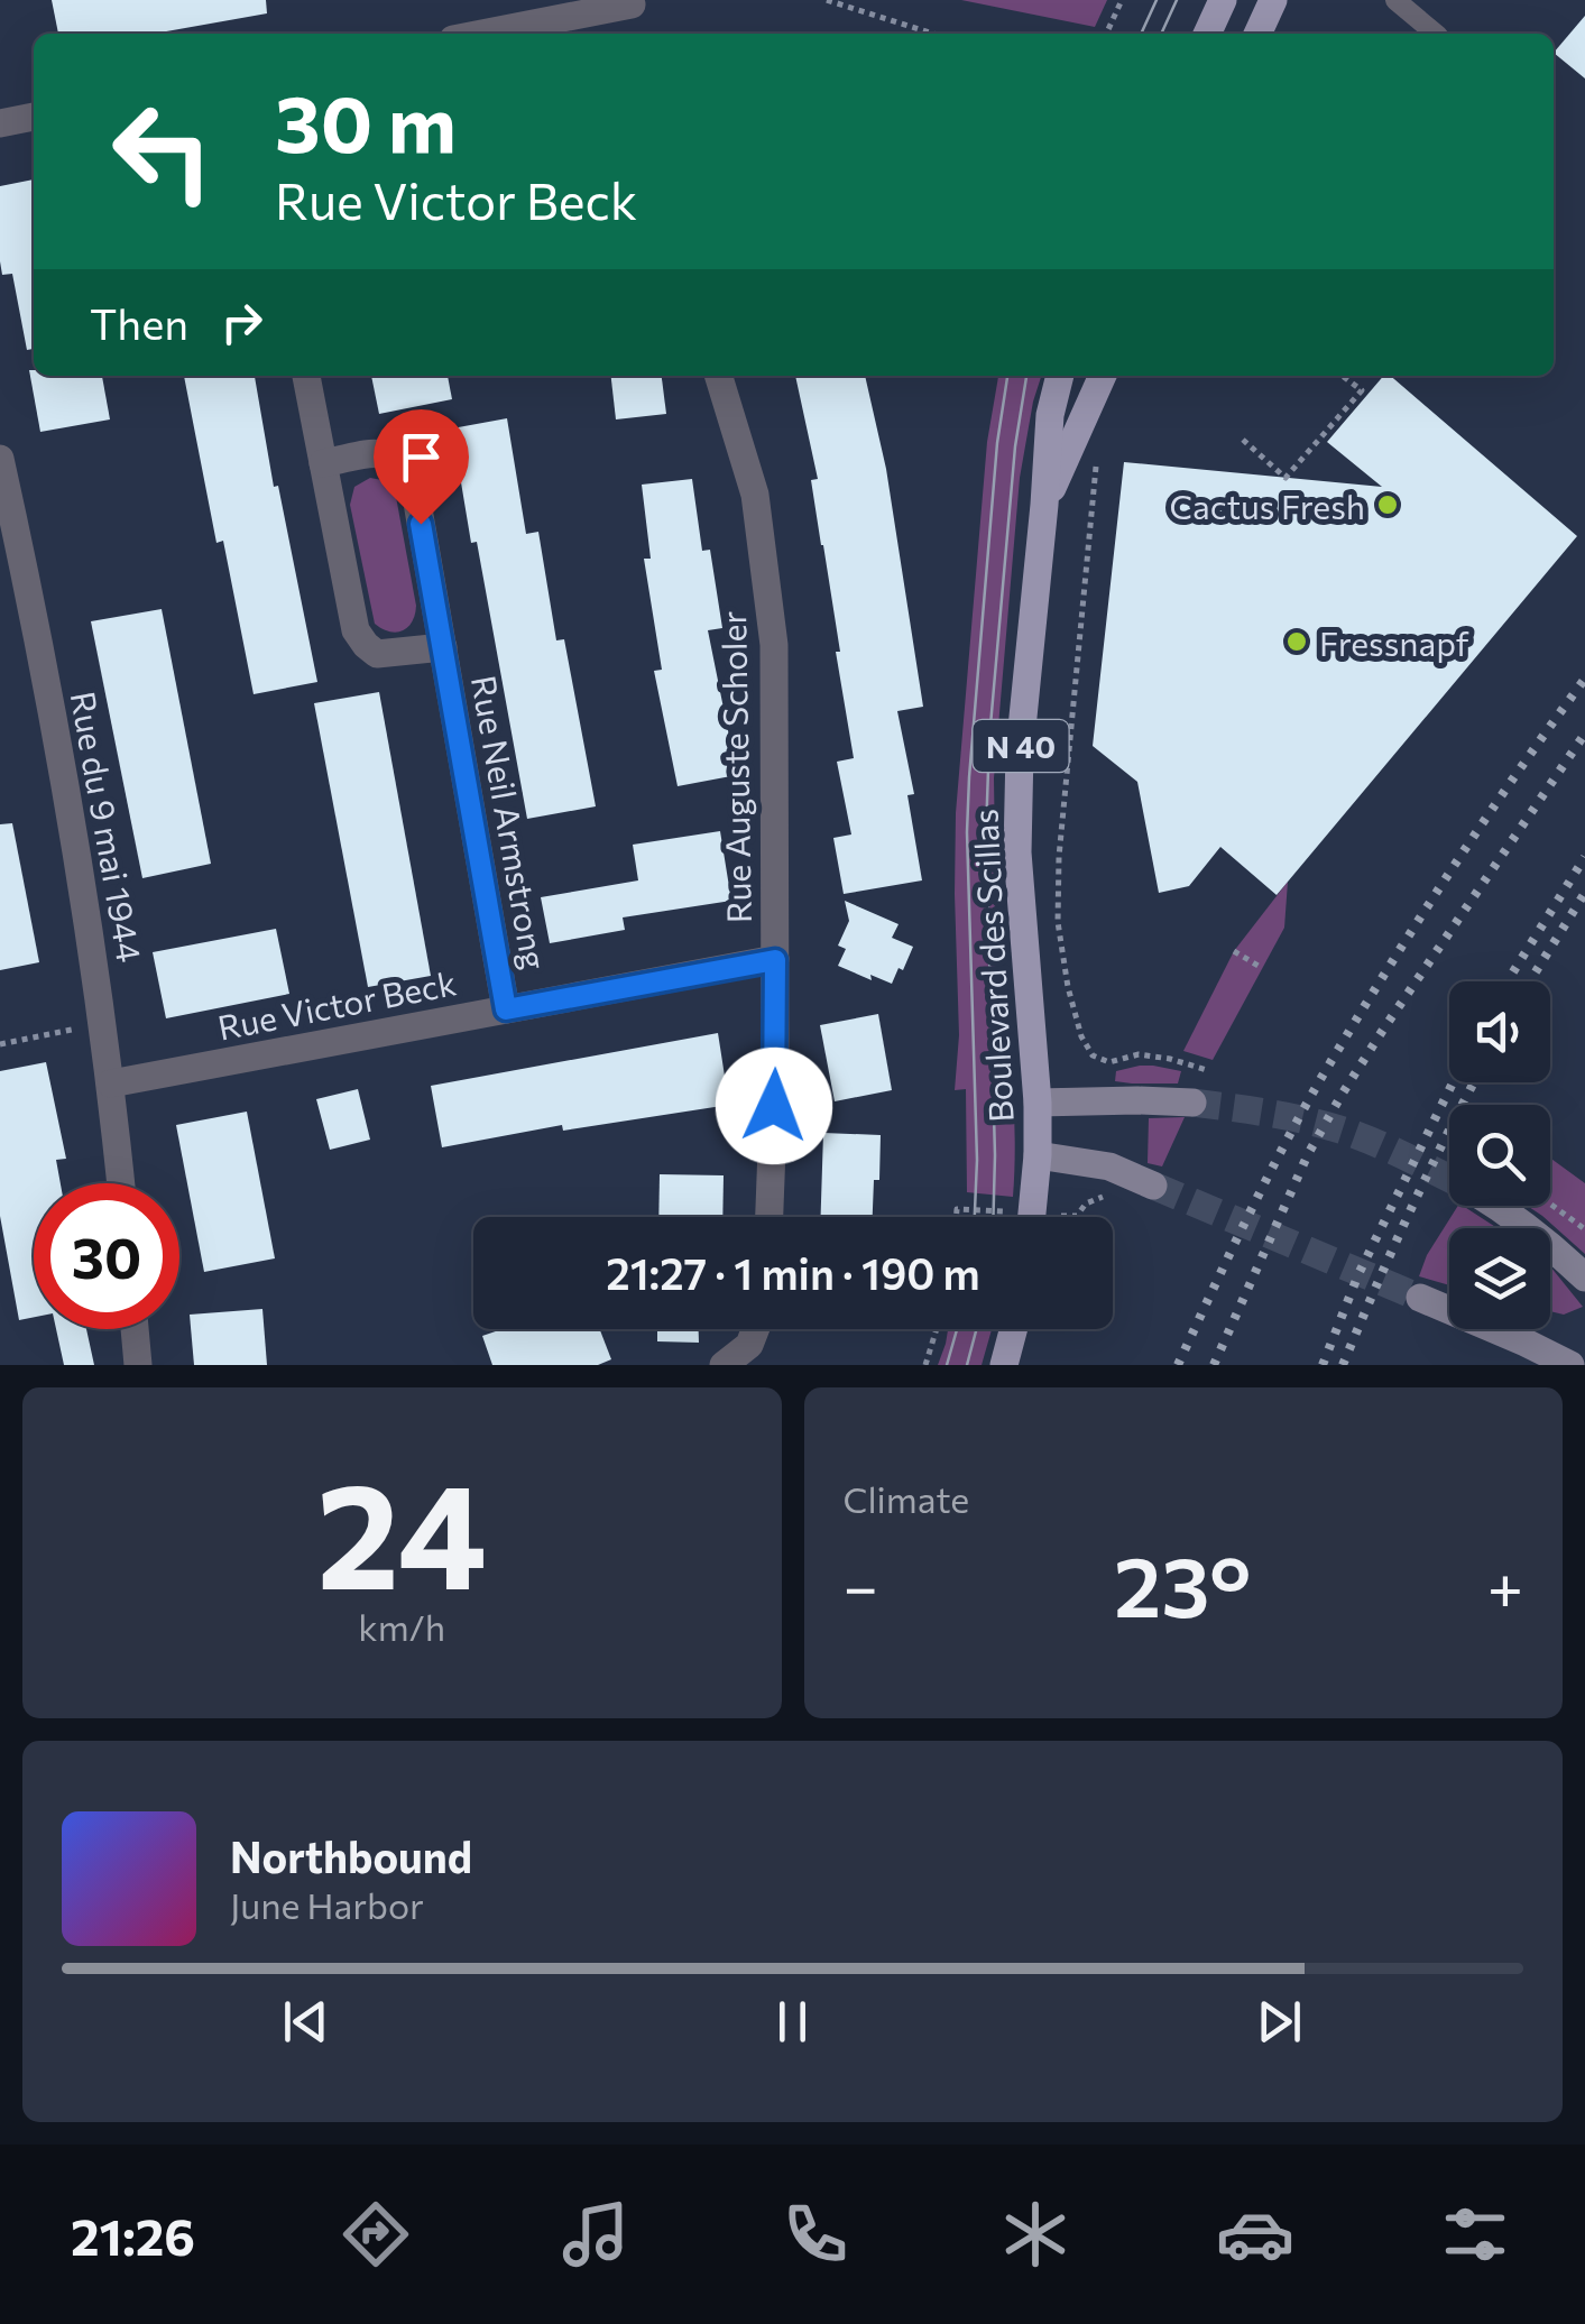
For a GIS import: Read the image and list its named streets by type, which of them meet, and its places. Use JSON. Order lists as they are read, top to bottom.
{
  "streets": {
    "main road": ["N 40", "Boulevard des Scillas"],
    "street": [
      "Rue Auguste Scholer",
      "Rue Neil Armstrong",
      "Rue du 9 mai 1944",
      "Rue Victor Beck"
    ]
  },
  "crossings": [
    ["N 40", "Boulevard des Scillas"],
    ["Rue Auguste Scholer", "Rue Victor Beck"],
    ["Rue Neil Armstrong", "Rue Victor Beck"],
    ["Rue du 9 mai 1944", "Rue Victor Beck"]
  ],
  "places": ["Cactus Fresh", "Fressnapf"],
  "page": {
    "turn": ["30 m", "Rue Victor Beck"],
    "then": "Then",
    "limit": "30",
    "trip": "21:27 · 1 min · 190 m",
    "tile": [
      ["24", "km/h"],
      "Climate"
    ],
    "heat": ["−", "23°", "+"],
    "song": ["Northbound", "June Harbor"],
    "tabs": "21:26"
  }
}
